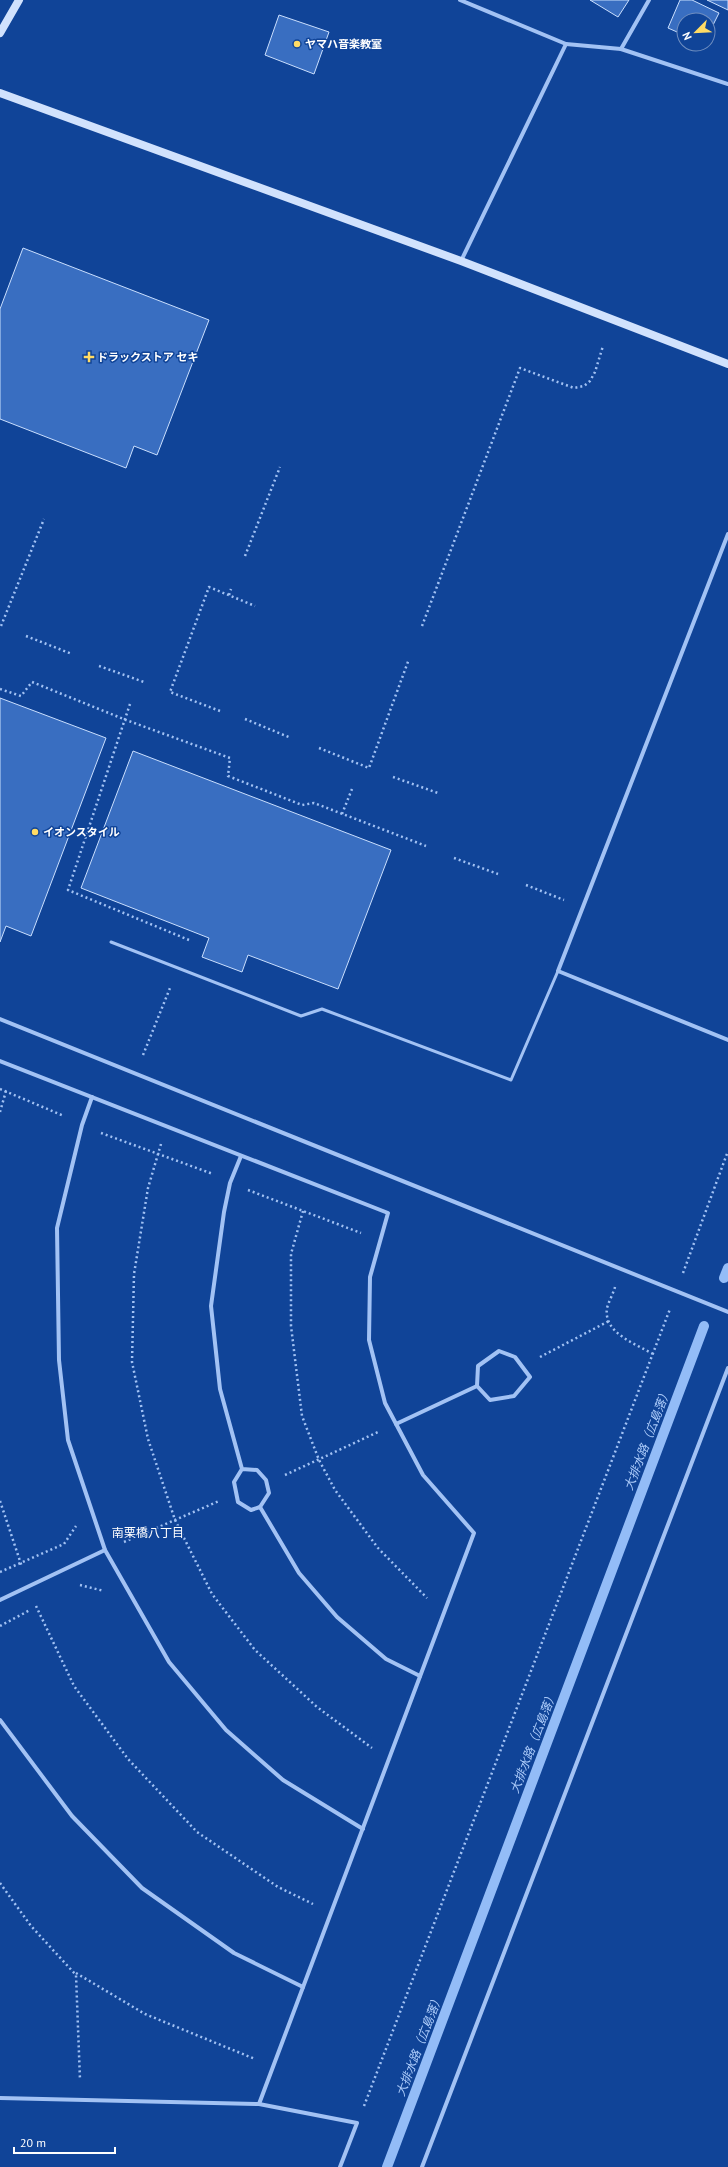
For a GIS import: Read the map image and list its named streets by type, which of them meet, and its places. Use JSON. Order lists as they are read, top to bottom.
{
  "districts": ["南栗橋八丁目"],
  "water": ["大排水路（広島落）"],
  "places": {
    "other": ["ヤマハ音楽教室", "イオンスタイル"],
    "health": ["ドラックストア セキ"]
  },
  "scale_bar": "20 m",
  "north": "bottom left"
}
